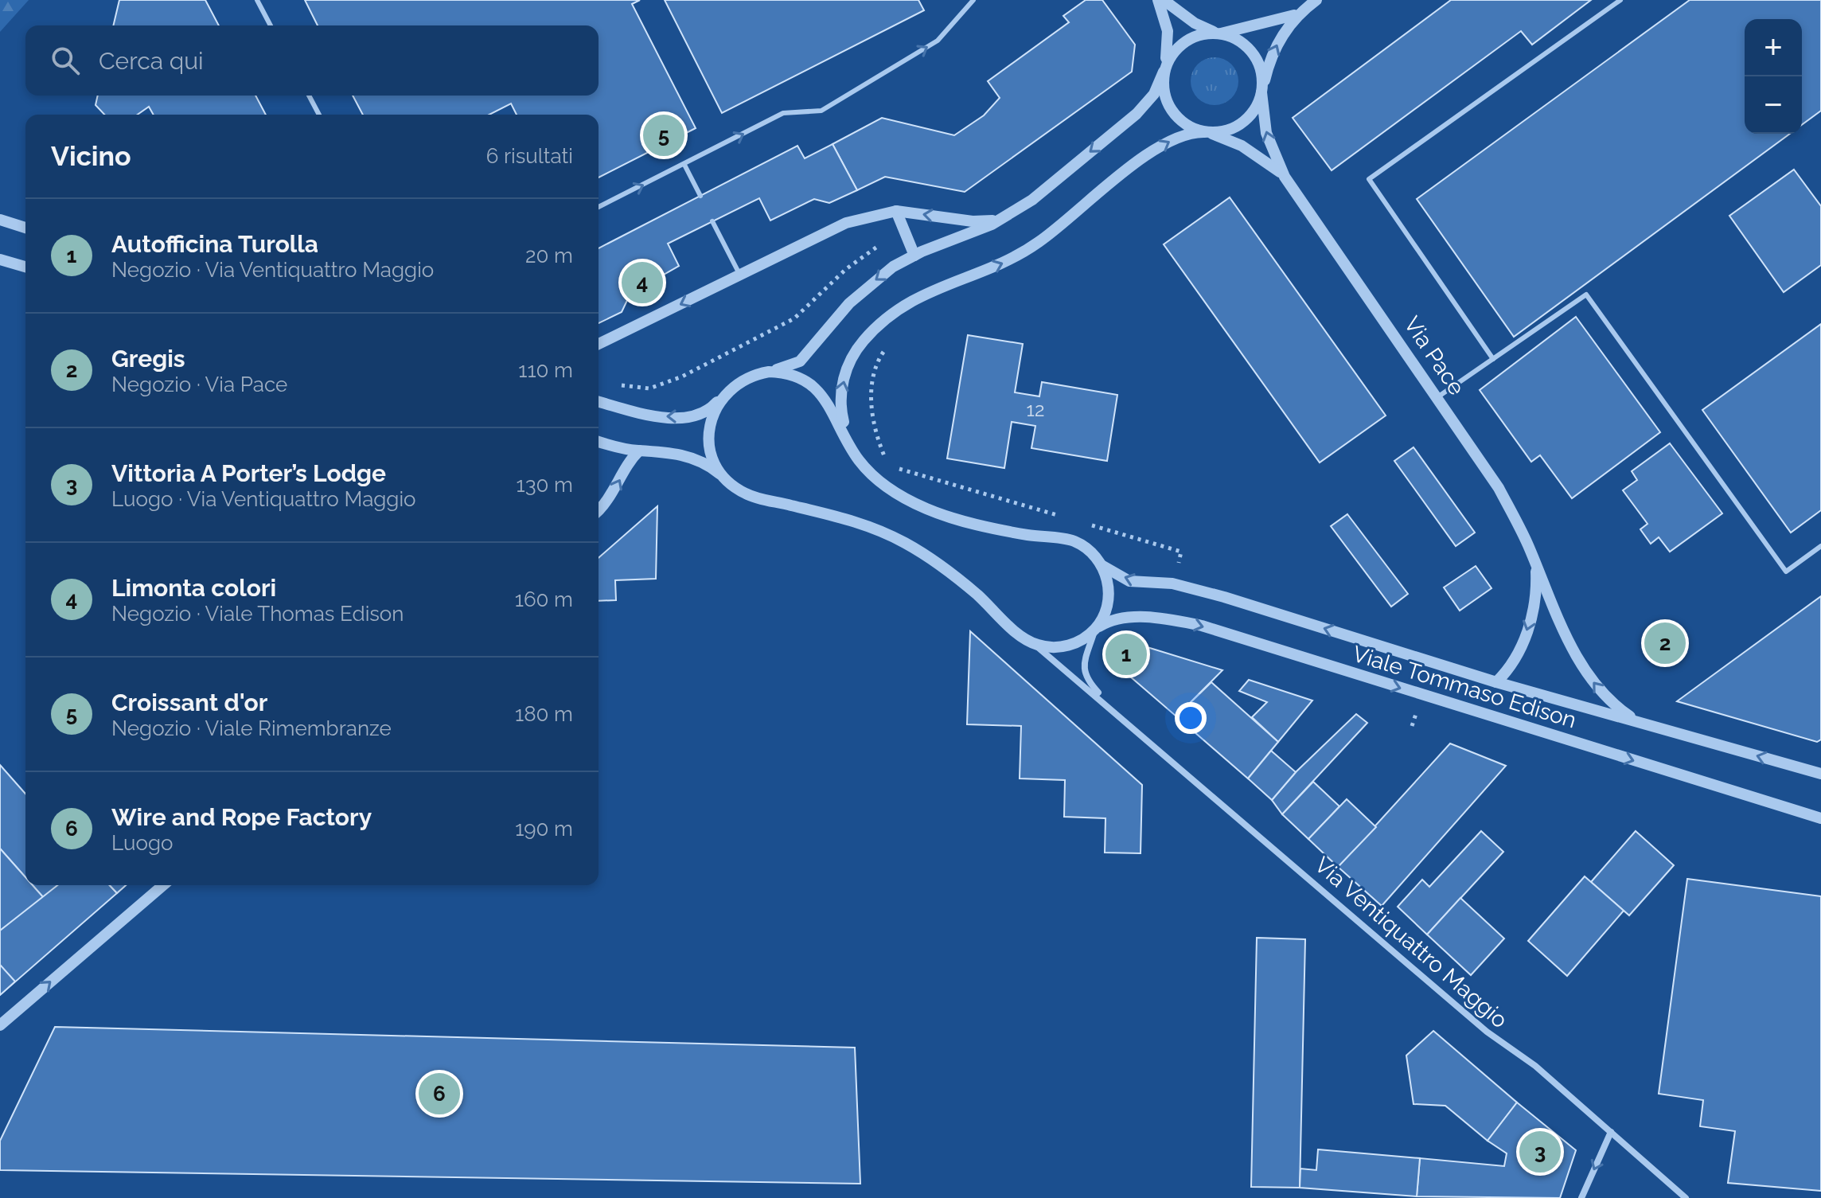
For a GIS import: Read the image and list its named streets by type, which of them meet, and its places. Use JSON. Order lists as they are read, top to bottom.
{
  "streets": {
    "street": ["Via Pace", "Viale Tommaso Edison", "Via Ventiquattro Maggio"]
  },
  "crossings": [
    ["Via Pace", "Viale Tommaso Edison"],
    ["Viale Tommaso Edison", "Via Ventiquattro Maggio"]
  ],
  "house_numbers": ["12"],
  "page": {
    "map_buttons": ["+", "−"],
    "search": "Cerca qui",
    "pins": [
      "5",
      "4",
      "2",
      "1",
      "6",
      "3"
    ],
    "heading": ["Vicino", "6 risultati"],
    "list": [
      {
        "mark": "1",
        "name": "Autofficina Turolla",
        "note": "Negozio · Via Ventiquattro Maggio",
        "value": "20 m"
      },
      {
        "mark": "2",
        "name": "Gregis",
        "note": "Negozio · Via Pace",
        "value": "110 m"
      },
      {
        "mark": "3",
        "name": "Vittoria A Porter’s Lodge",
        "note": "Luogo · Via Ventiquattro Maggio",
        "value": "130 m"
      },
      {
        "mark": "4",
        "name": "Limonta colori",
        "note": "Negozio · Viale Thomas Edison",
        "value": "160 m"
      },
      {
        "mark": "5",
        "name": "Croissant d'or",
        "note": "Negozio · Viale Rimembranze",
        "value": "180 m"
      },
      {
        "mark": "6",
        "name": "Wire and Rope Factory",
        "note": "Luogo",
        "value": "190 m"
      }
    ]
  }
}
